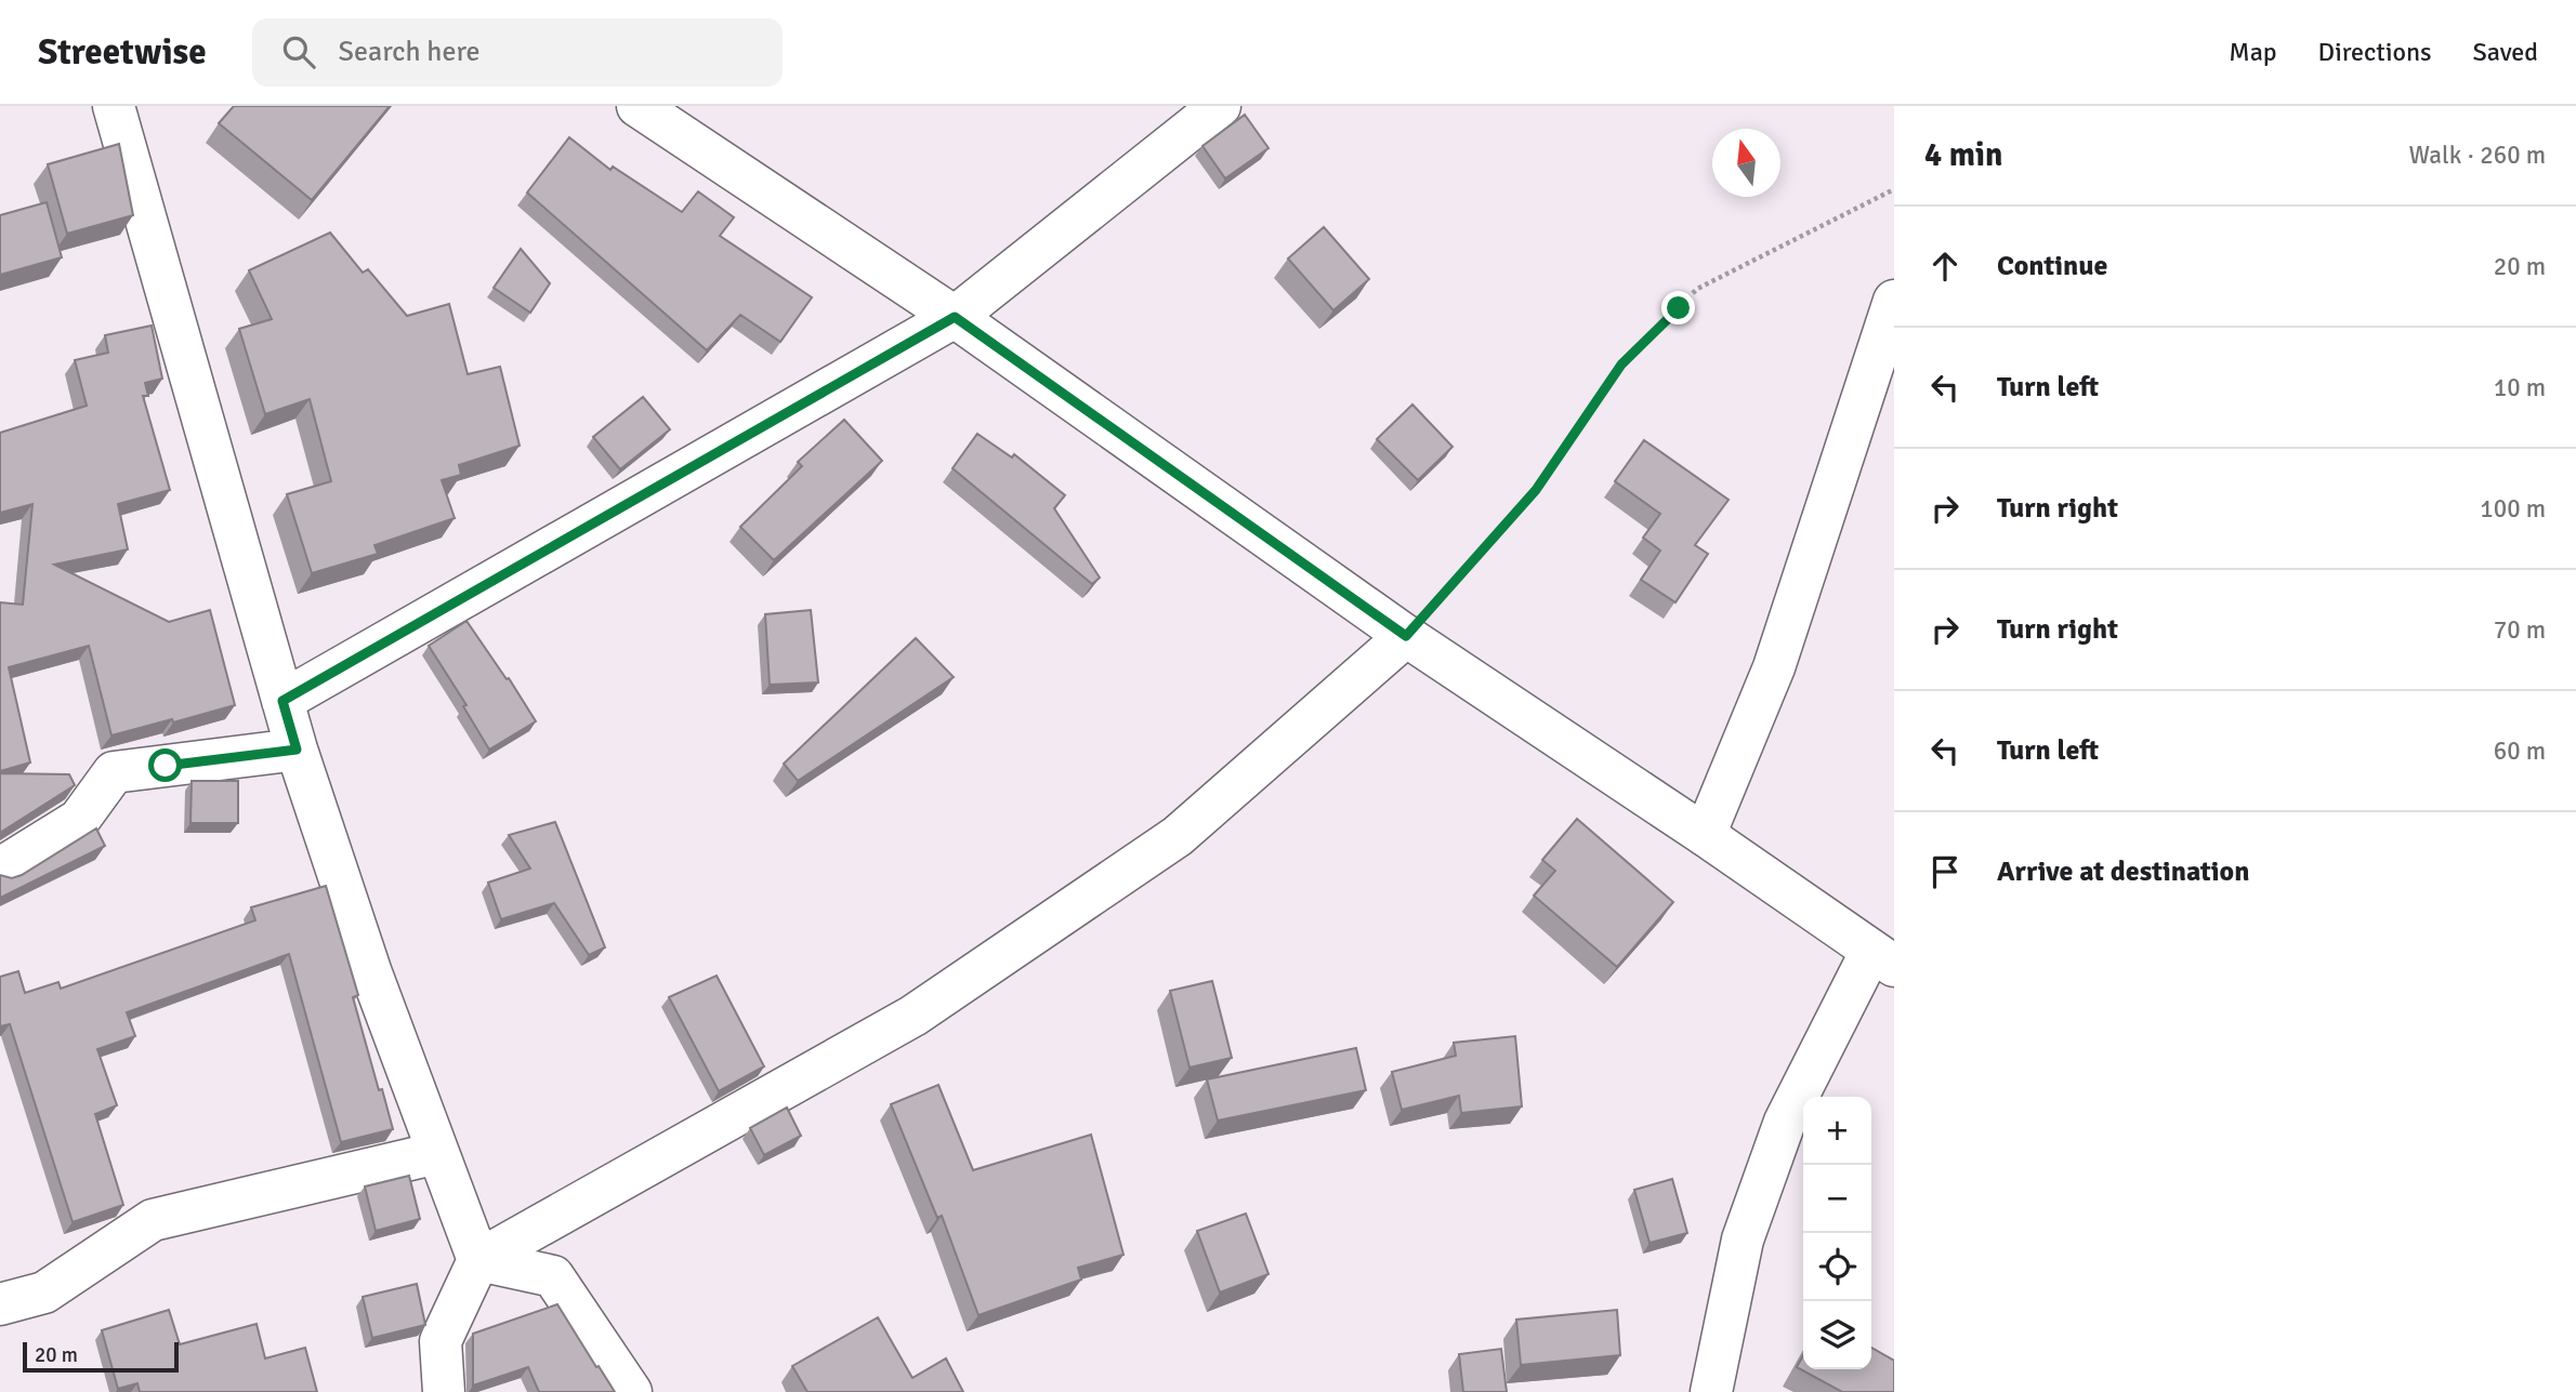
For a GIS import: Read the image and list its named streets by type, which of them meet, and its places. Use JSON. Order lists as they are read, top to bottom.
{
  "scale_bar": "20 m",
  "north": "top",
  "page": {
    "header": "Streetwise",
    "search": "Search here",
    "nav": ["Map", "Directions", "Saved"],
    "heading": ["4 min", "Walk · 260 m"],
    "list": [
      ["Continue", "20 m"],
      ["Turn left", "10 m"],
      ["Turn right", "100 m"],
      ["Turn right", "70 m"],
      ["Turn left", "60 m"],
      "Arrive at destination"
    ],
    "map_buttons": ["+", "−"],
    "scale": "20 m"
  }
}
